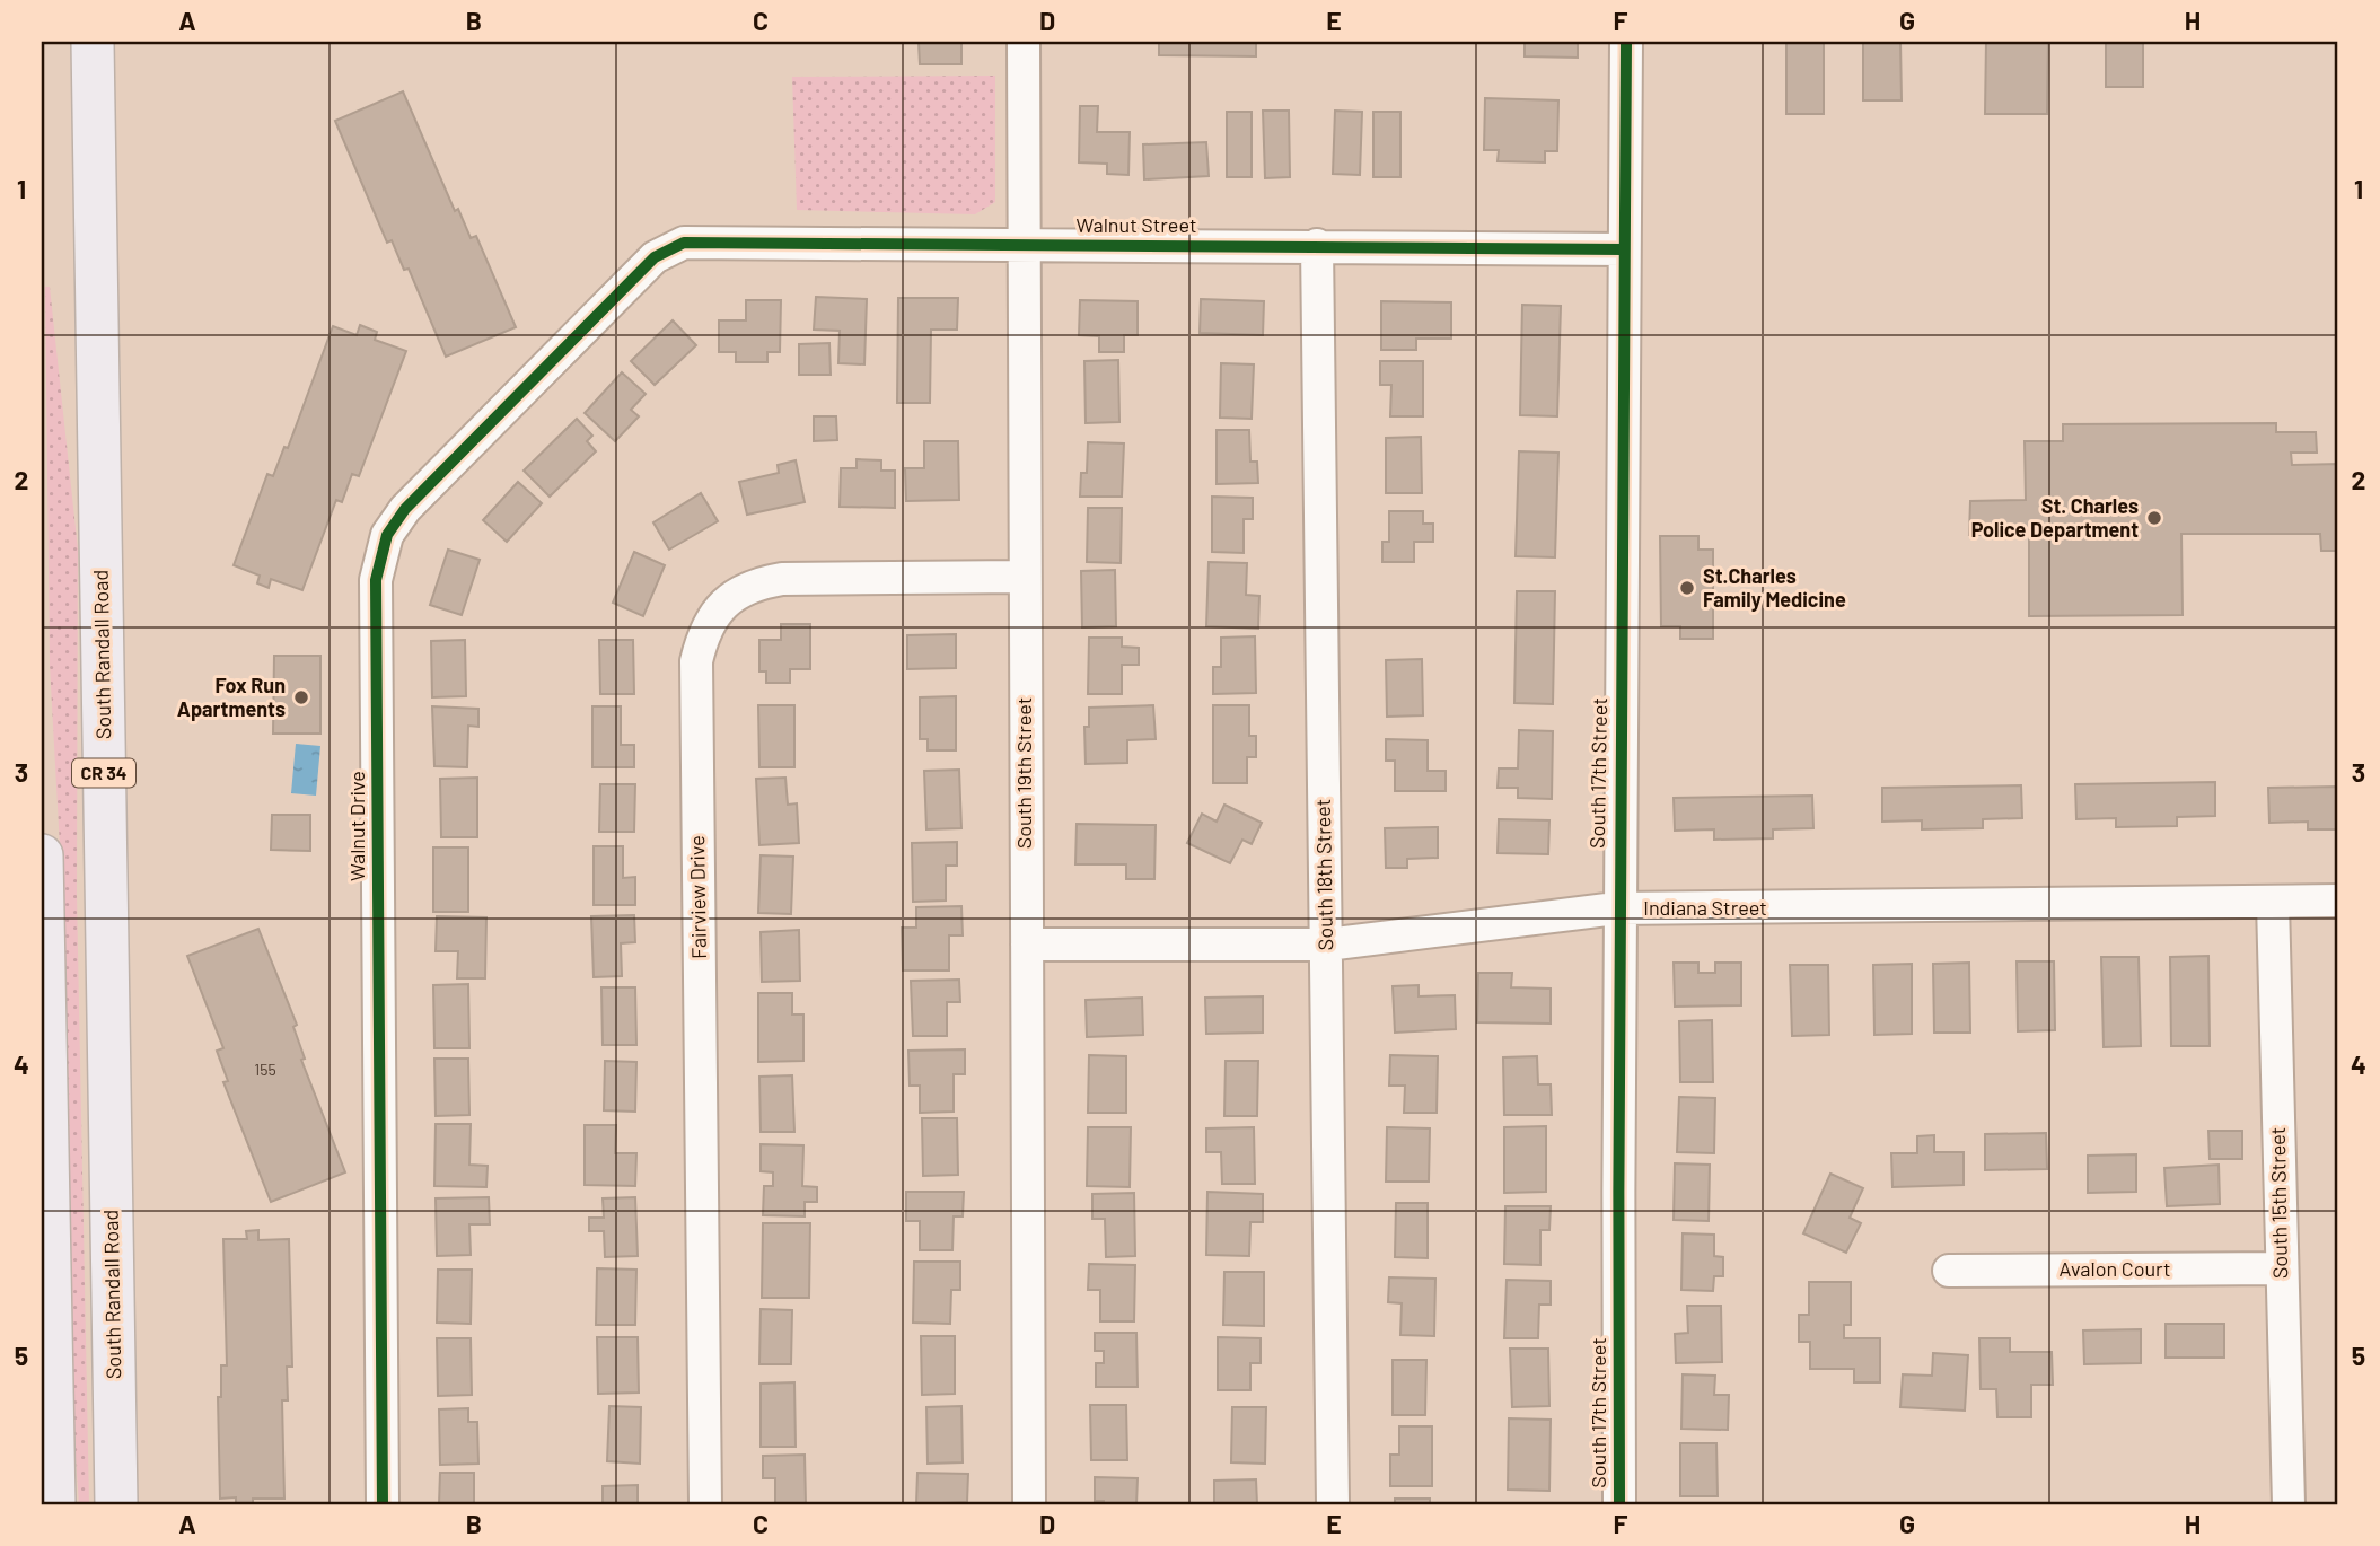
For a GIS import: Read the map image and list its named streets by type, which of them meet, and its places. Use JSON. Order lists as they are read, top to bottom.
{
  "streets": {
    "main road": ["South Randall Road", "CR 34"],
    "street": [
      "Walnut Street",
      "South 19th Street",
      "South 17th Street",
      "Walnut Drive",
      "South 18th Street",
      "Fairview Drive",
      "Indiana Street",
      "South 15th Street",
      "Avalon Court"
    ]
  },
  "crossings": [
    ["Walnut Street", "South 19th Street"],
    ["Walnut Street", "South 17th Street"],
    ["Walnut Street", "Walnut Drive"],
    ["Walnut Street", "South 18th Street"],
    ["South 19th Street", "Fairview Drive"],
    ["South 19th Street", "Indiana Street"],
    ["South 17th Street", "Indiana Street"],
    ["South 18th Street", "Indiana Street"],
    ["Indiana Street", "South 15th Street"],
    ["South 15th Street", "Avalon Court"]
  ],
  "places": ["St. Charles Police Department", "St.Charles Family Medicine", "Fox Run Apartments"],
  "house_numbers": ["155"],
  "grid": {
    "columns": [
      "A",
      "B",
      "C",
      "D",
      "E",
      "F",
      "G",
      "H"
    ],
    "rows": [
      "1",
      "2",
      "3",
      "4",
      "5"
    ]
  }
}
